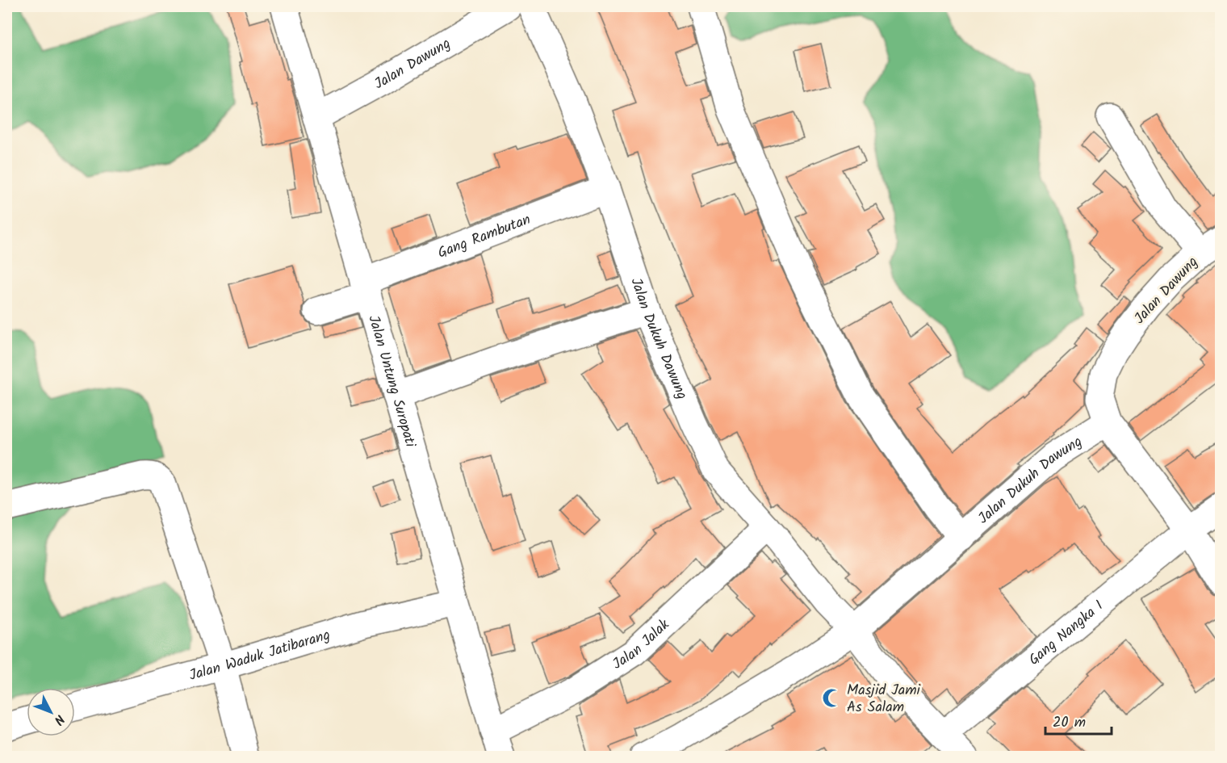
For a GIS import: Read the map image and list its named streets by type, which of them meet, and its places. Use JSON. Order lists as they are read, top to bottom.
{
  "streets": {
    "street": [
      "Jalan Dawung",
      "Gang Rambutan",
      "Jalan Dukuh Dawung",
      "Jalan Untung Suropati",
      "Gang Nangka I",
      "Jalan Jalak",
      "Jalan Waduk Jatibarang"
    ]
  },
  "crossings": [
    ["Jalan Dawung", "Jalan Dukuh Dawung"],
    ["Jalan Dawung", "Jalan Untung Suropati"],
    ["Gang Rambutan", "Jalan Dukuh Dawung"],
    ["Gang Rambutan", "Jalan Untung Suropati"],
    ["Jalan Dukuh Dawung", "Gang Nangka I"],
    ["Jalan Dukuh Dawung", "Jalan Jalak"],
    ["Jalan Untung Suropati", "Jalan Jalak"],
    ["Jalan Untung Suropati", "Jalan Waduk Jatibarang"]
  ],
  "places": {
    "mosque": ["Masjid Jami As Salam"]
  },
  "scale_bar": "20 m",
  "north": "bottom right"
}
